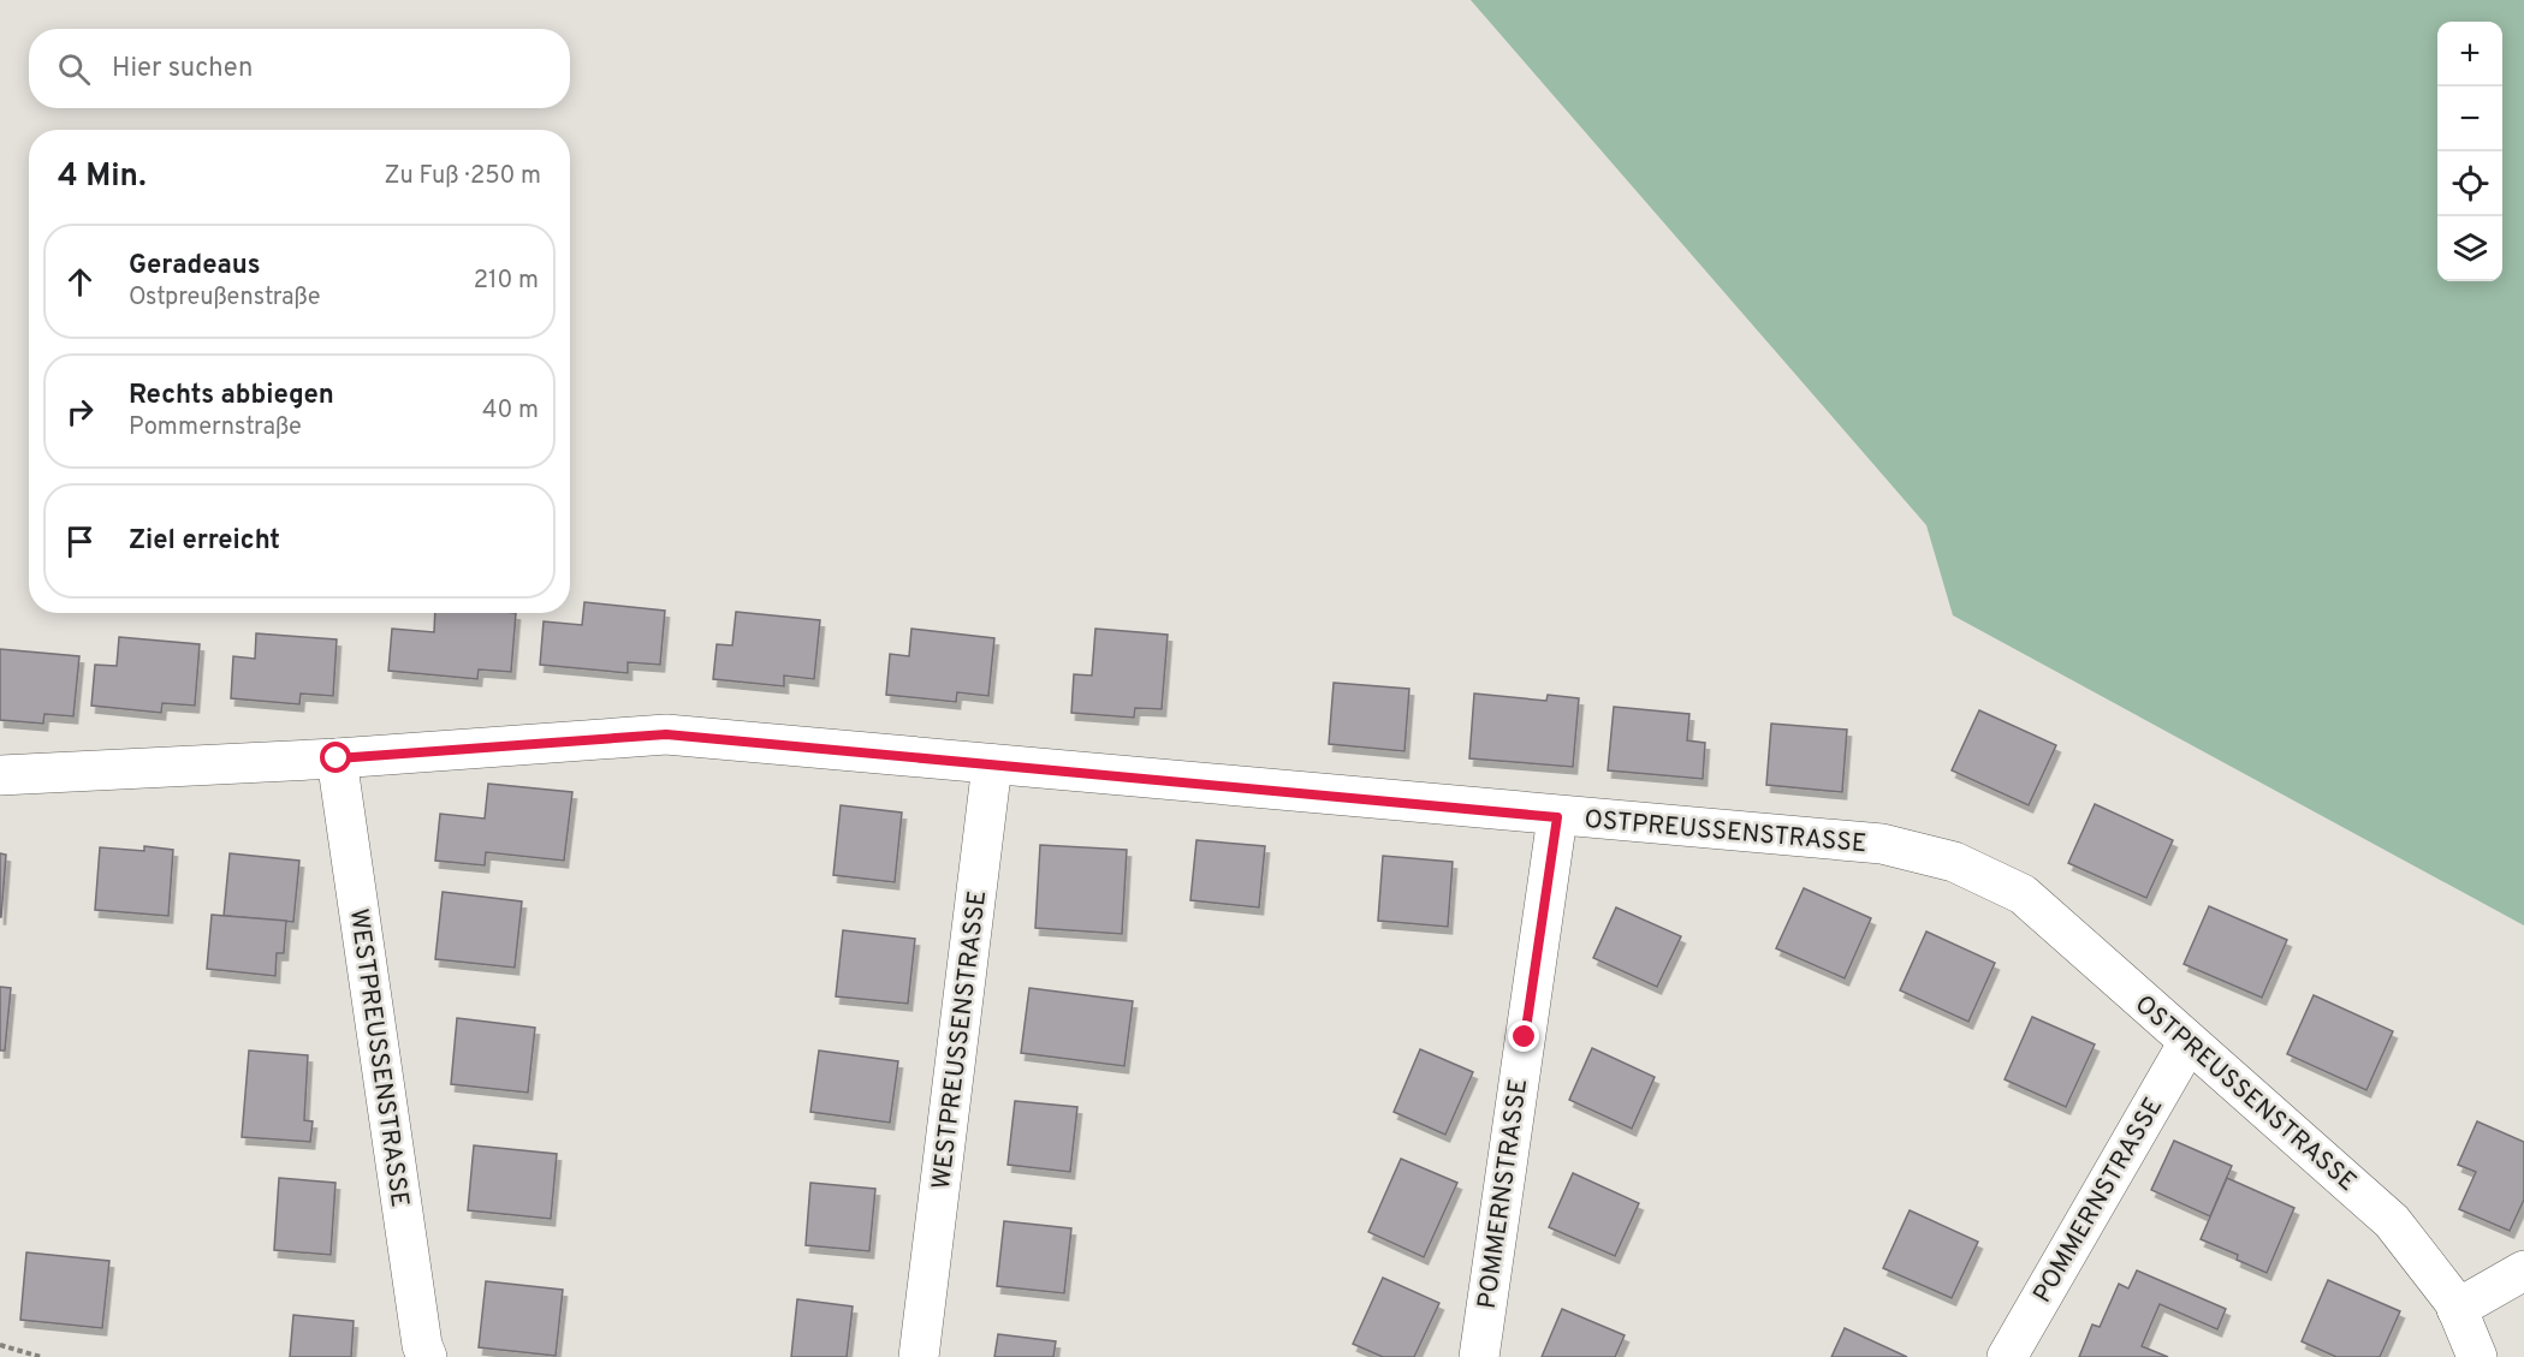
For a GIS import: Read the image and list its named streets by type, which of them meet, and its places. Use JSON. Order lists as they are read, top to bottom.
{
  "streets": {
    "street": ["OSTPREUSSENSTRASSE", "WESTPREUSSENSTRASSE", "POMMERNSTRASSE"]
  },
  "crossings": [
    ["OSTPREUSSENSTRASSE", "WESTPREUSSENSTRASSE"],
    ["OSTPREUSSENSTRASSE", "POMMERNSTRASSE"]
  ],
  "page": {
    "map_buttons": ["+", "−"],
    "search": "Hier suchen",
    "heading": ["4 Min.", "Zu Fuß · 250 m"],
    "list": [
      ["Geradeaus", "Ostpreußenstraße", "210 m"],
      ["Rechts abbiegen", "Pommernstraße", "40 m"],
      "Ziel erreicht"
    ]
  }
}
